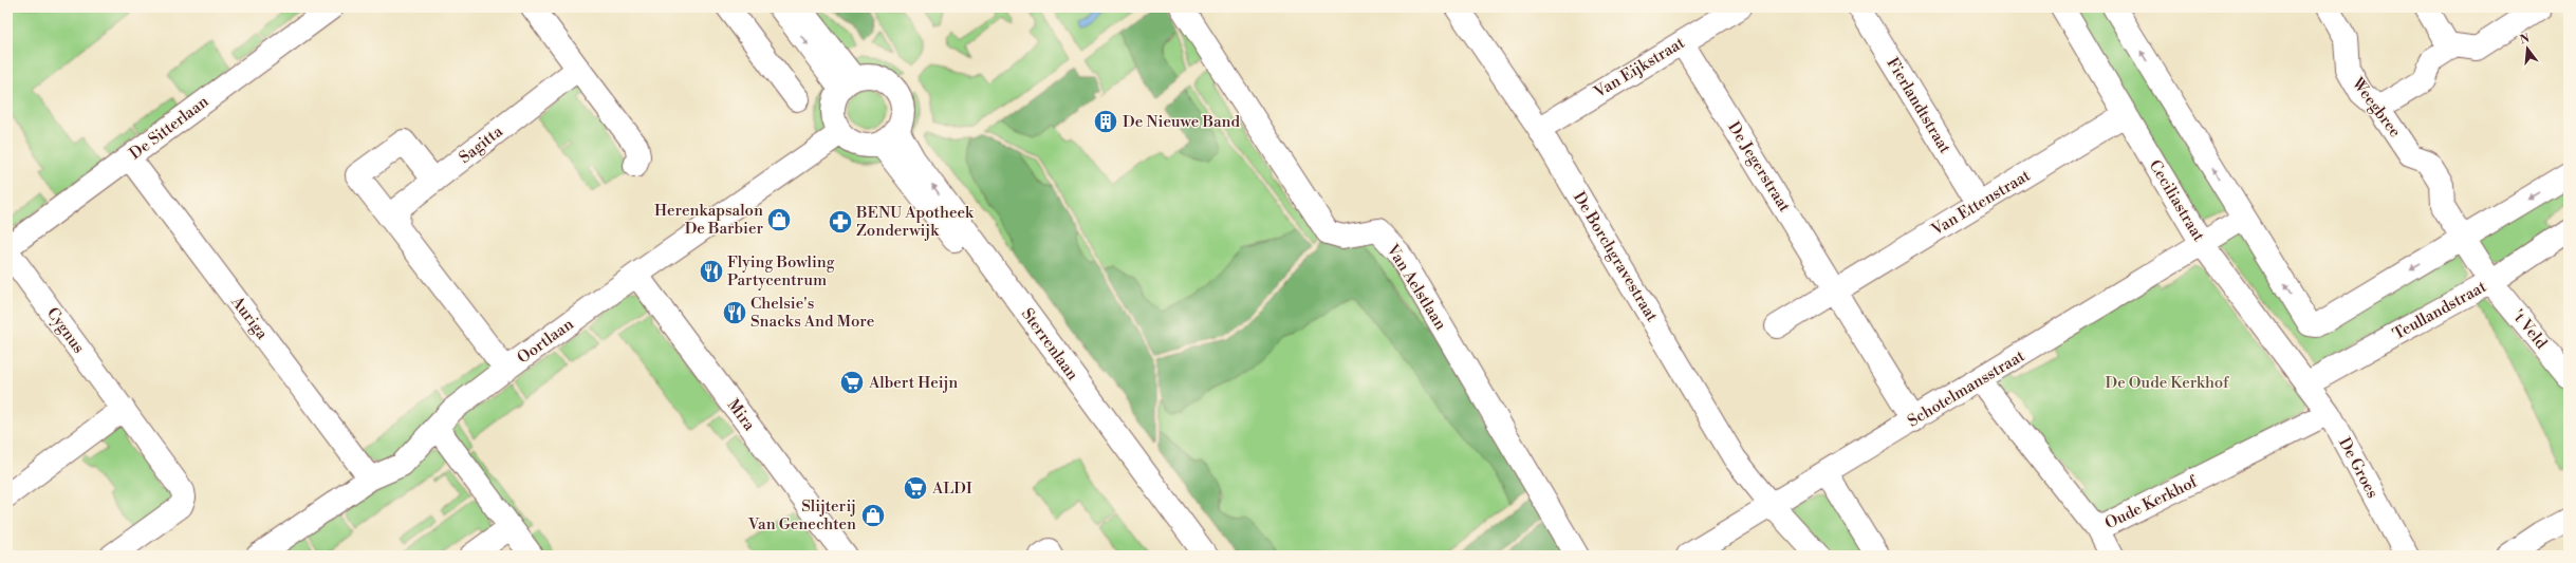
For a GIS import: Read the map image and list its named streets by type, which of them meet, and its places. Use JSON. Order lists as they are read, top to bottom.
{
  "streets": {
    "street": [
      "Van Eijkstraat",
      "Fierlandtstraat",
      "Weegbree",
      "De Sitterlaan",
      "Sagitta",
      "De Jegerstraat",
      "Ceciliastraat",
      "Van Ettenstraat",
      "De Borchgravestraat",
      "Van Aelstlaan",
      "Teullandstraat",
      "Auriga",
      "'t Veld",
      "Cygnus",
      "Oortlaan",
      "Sterrenlaan",
      "Schotelmansstraat",
      "Mira",
      "De Groes",
      "Oude Kerkhof"
    ]
  },
  "crossings": [
    ["Van Eijkstraat", "De Jegerstraat"],
    ["Van Eijkstraat", "De Borchgravestraat"],
    ["Fierlandtstraat", "Van Ettenstraat"],
    ["Weegbree", "Teullandstraat"],
    ["Weegbree", "'t Veld"],
    ["De Sitterlaan", "Auriga"],
    ["De Jegerstraat", "Van Ettenstraat"],
    ["De Jegerstraat", "Schotelmansstraat"],
    ["Ceciliastraat", "Van Ettenstraat"],
    ["Ceciliastraat", "Teullandstraat"],
    ["Ceciliastraat", "Schotelmansstraat"],
    ["Ceciliastraat", "De Groes"],
    ["De Borchgravestraat", "Schotelmansstraat"],
    ["Teullandstraat", "'t Veld"],
    ["Teullandstraat", "De Groes"],
    ["Auriga", "Oortlaan"],
    ["Oortlaan", "Sterrenlaan"],
    ["Oortlaan", "Mira"],
    ["Schotelmansstraat", "Oude Kerkhof"],
    ["De Groes", "Oude Kerkhof"]
  ],
  "parks": ["De Oude Kerkhof"],
  "places": {
    "building": ["De Nieuwe Band"],
    "shop": ["Herenkapsalon De Barbier", "Slijterij Van Genechten"],
    "pharmacy": ["BENU Apotheek Zonderwijk"],
    "restaurant": ["Flying Bowling Partycentrum", "Chelsie's Snacks And More"],
    "supermarket": ["Albert Heijn", "ALDI"]
  },
  "north": "top"
}
